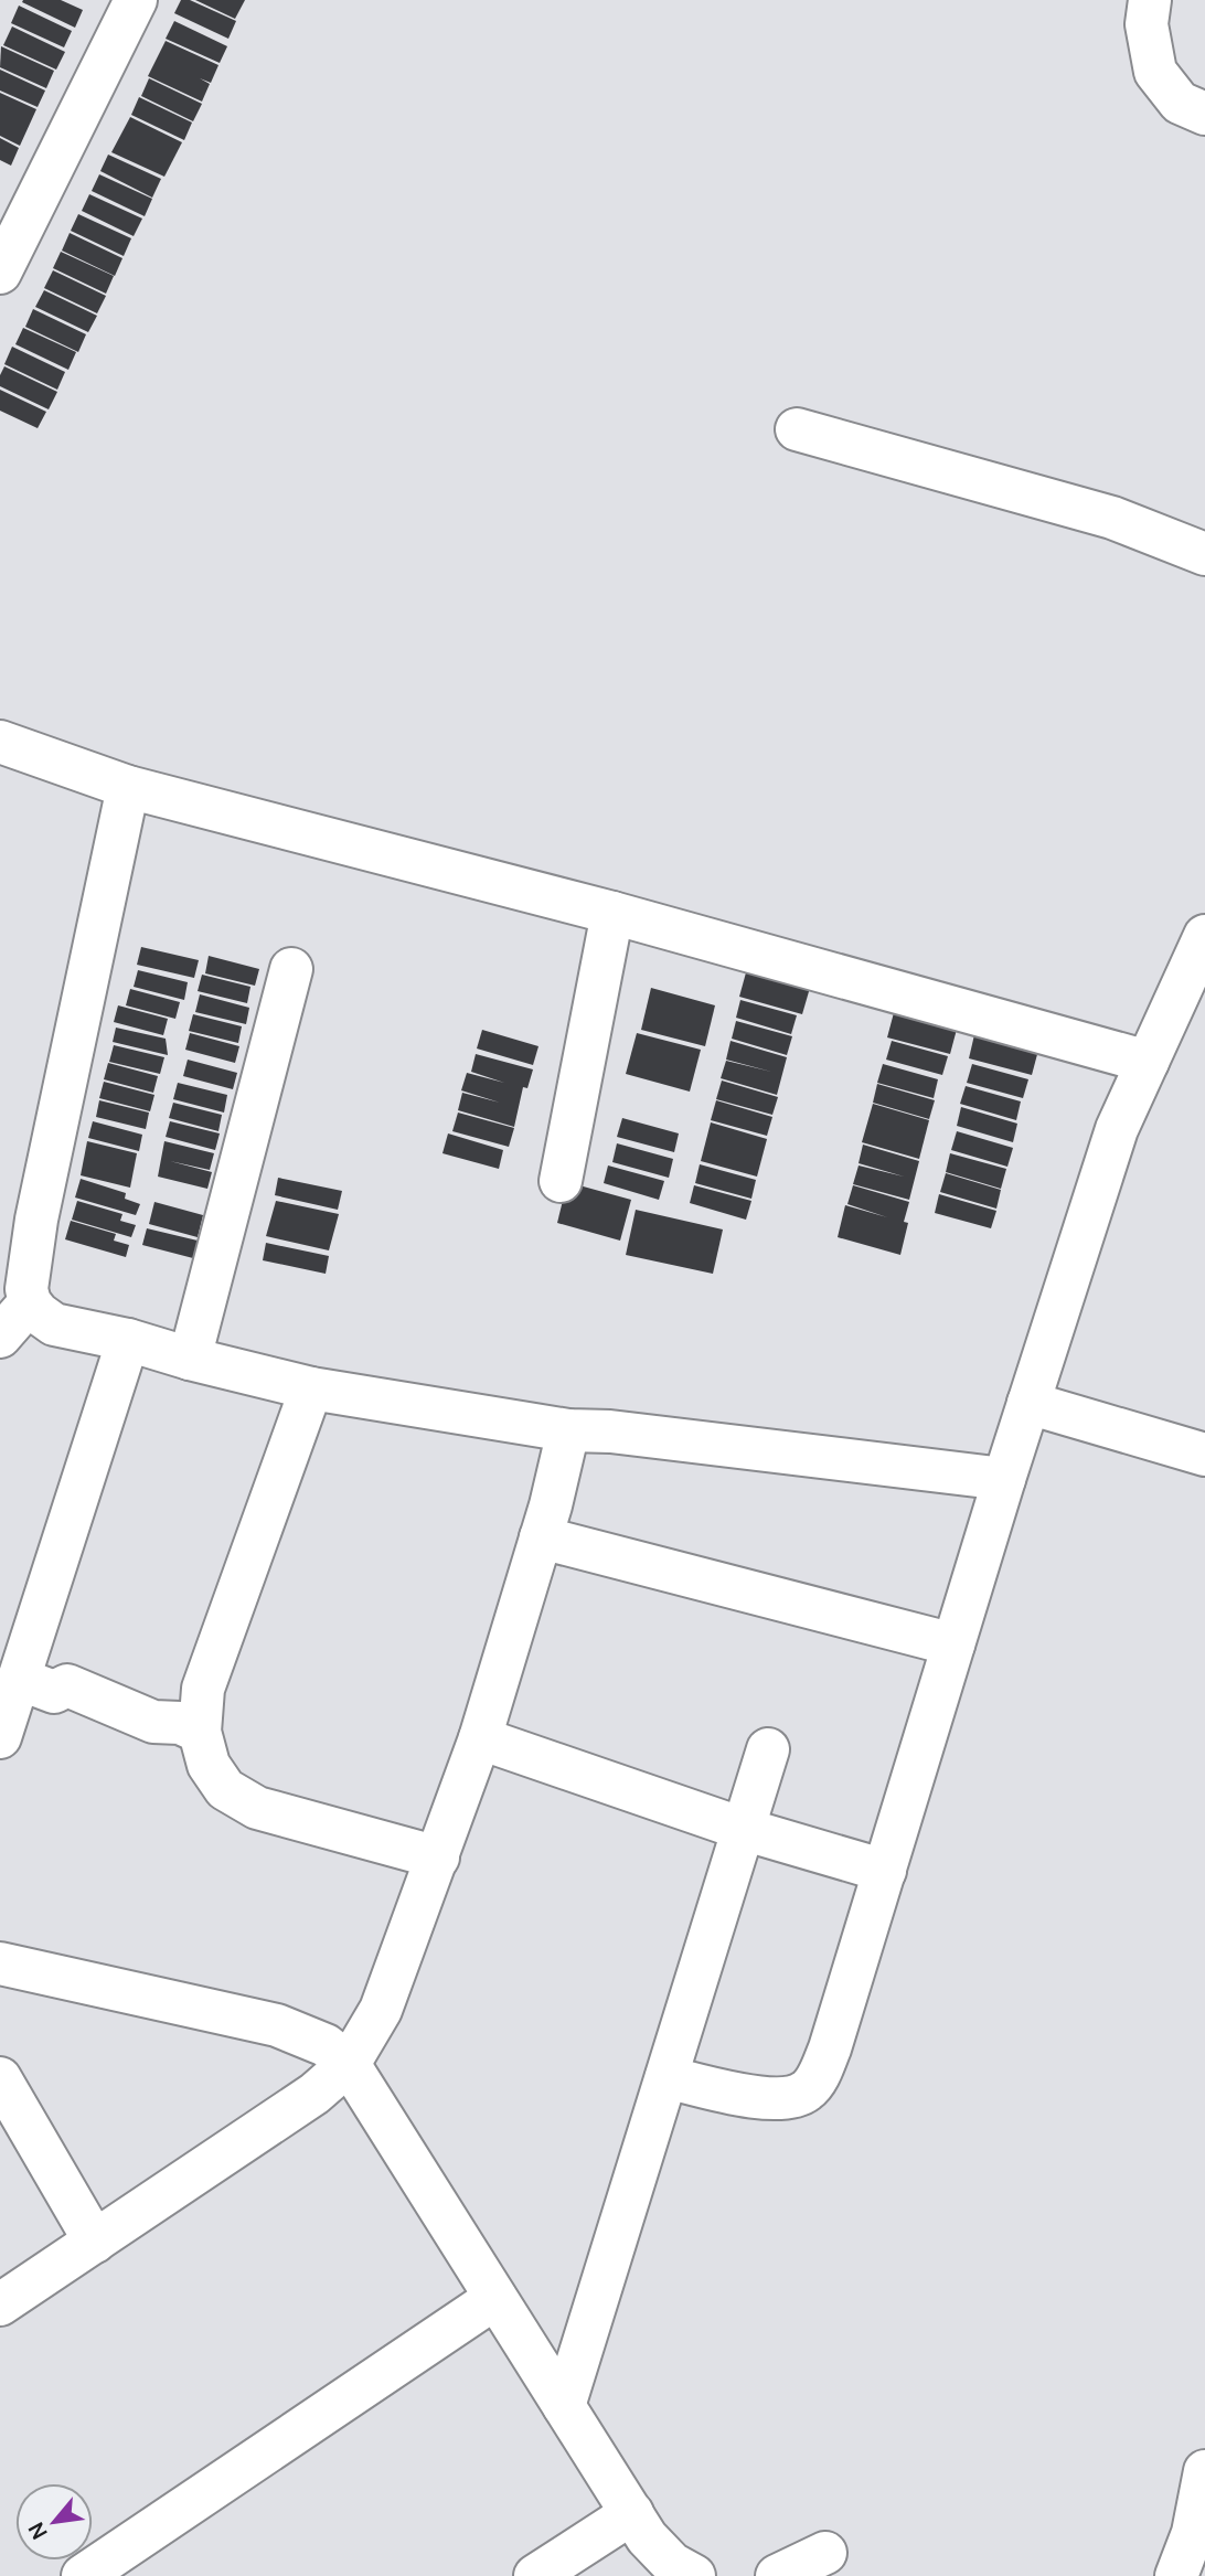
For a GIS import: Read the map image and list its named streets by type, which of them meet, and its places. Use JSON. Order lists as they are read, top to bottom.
{
  "north": "bottom left"
}
